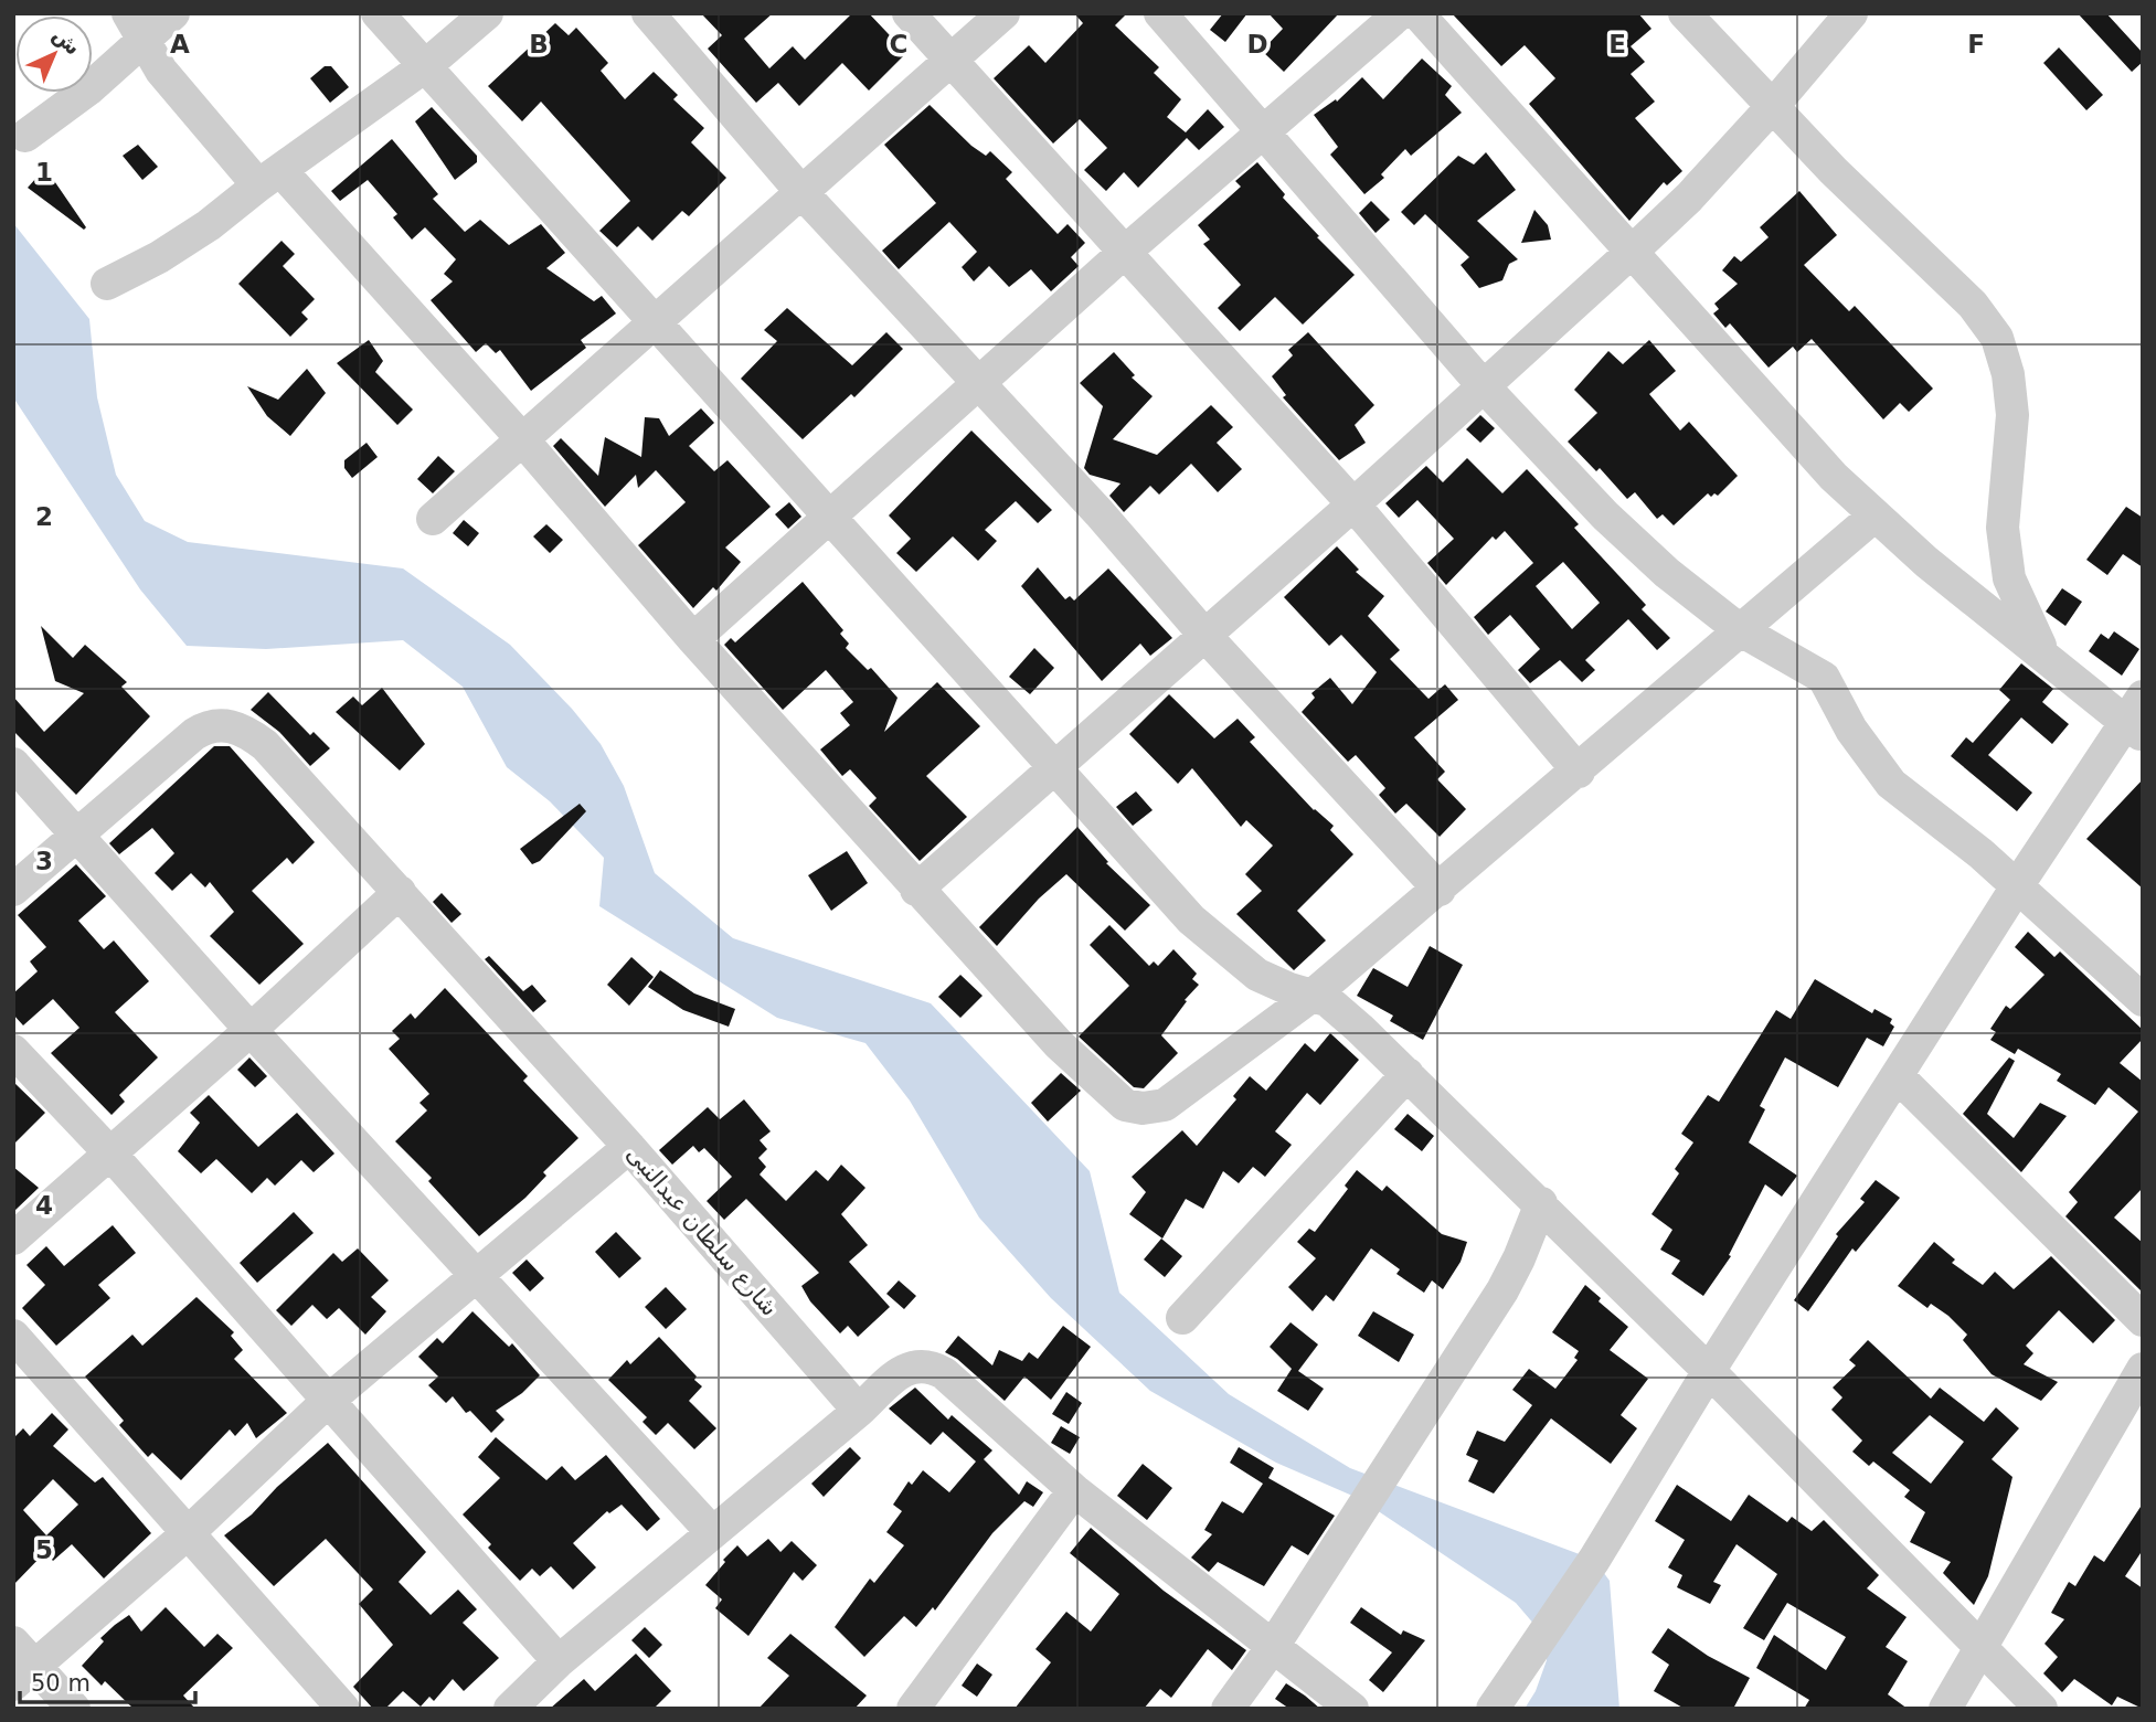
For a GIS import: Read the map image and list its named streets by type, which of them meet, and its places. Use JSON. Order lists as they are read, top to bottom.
{
  "streets": {
    "street": ["شارع سلطان عبدالنبى"]
  },
  "scale_bar": "50 m",
  "north": "top right",
  "grid": {
    "columns": [
      "A",
      "B",
      "C",
      "D",
      "E",
      "F"
    ],
    "rows": [
      "1",
      "2",
      "3",
      "4",
      "5"
    ]
  }
}
